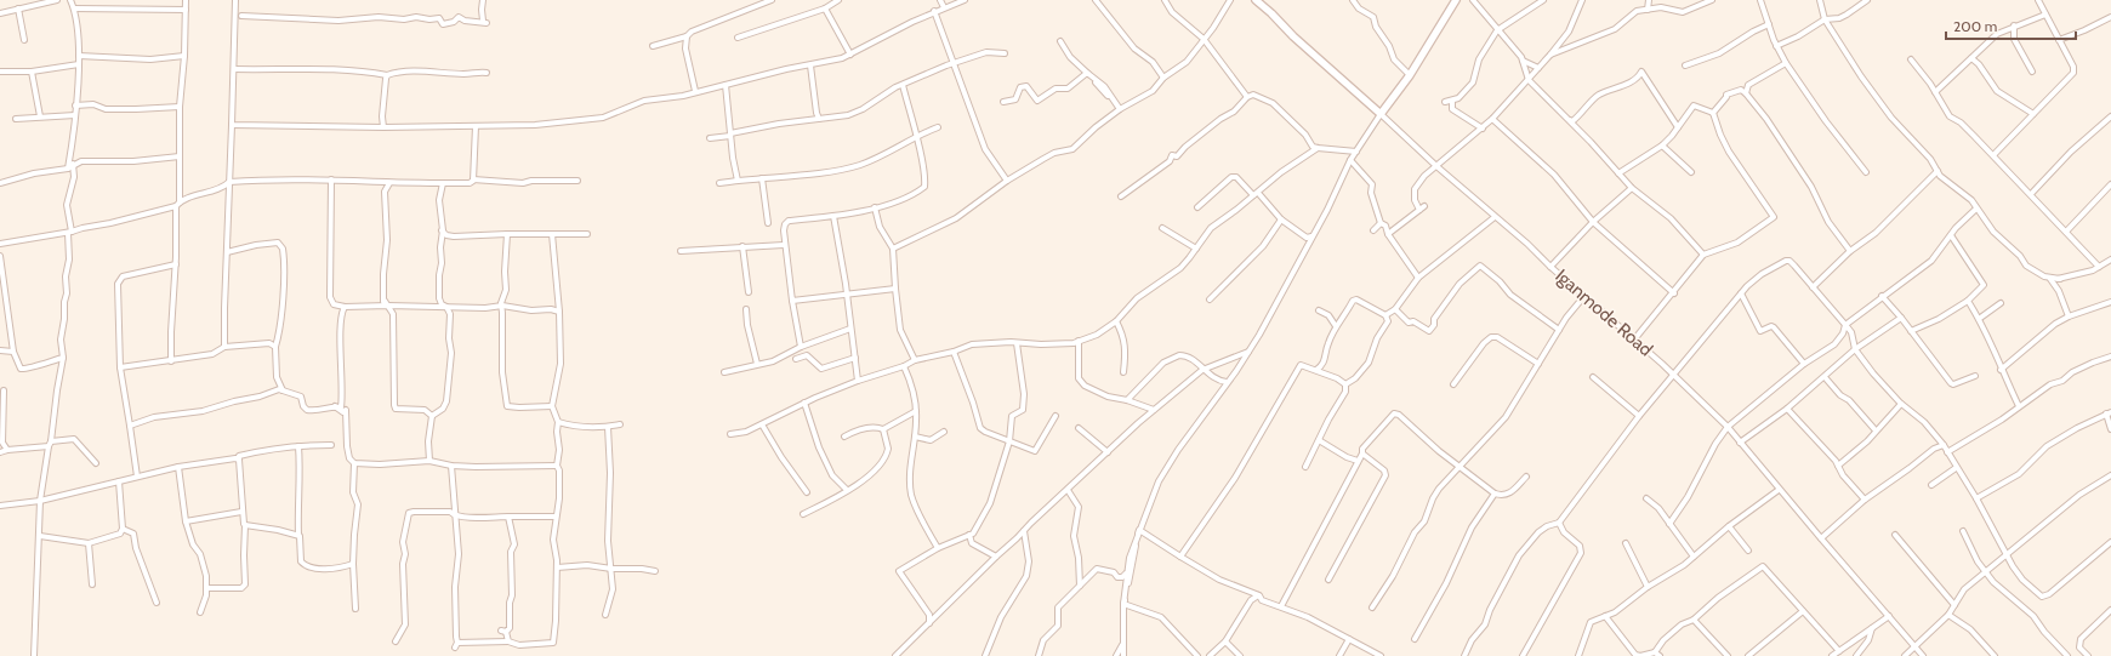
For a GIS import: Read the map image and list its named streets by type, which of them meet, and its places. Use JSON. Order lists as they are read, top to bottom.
{
  "streets": {
    "street": ["Iganmode Road"]
  },
  "scale_bar": "200 m"
}
